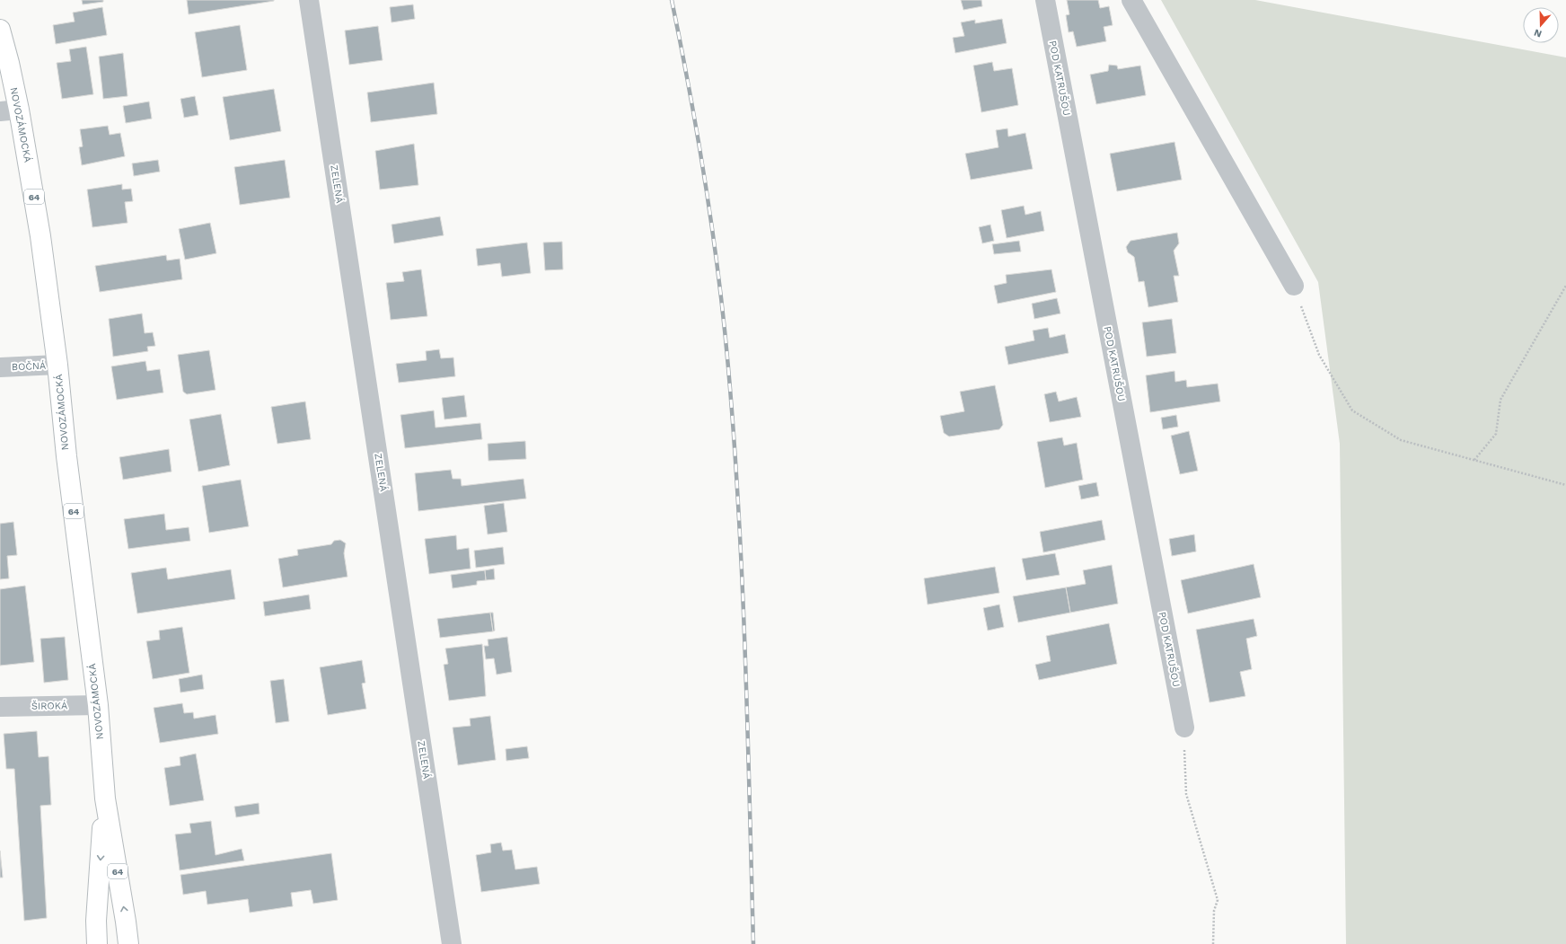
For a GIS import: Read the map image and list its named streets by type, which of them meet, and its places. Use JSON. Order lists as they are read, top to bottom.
{
  "streets": {
    "main road": ["NOVOZÁMOCKÁ", "64"],
    "street": [
      "POD KATRUŠOU",
      "ZELENÁ",
      "BOČNÁ",
      "ŠIROKÁ"
    ]
  },
  "crossings": [
    ["NOVOZÁMOCKÁ", "BOČNÁ"],
    ["NOVOZÁMOCKÁ", "ŠIROKÁ"]
  ],
  "north": "bottom"
}
